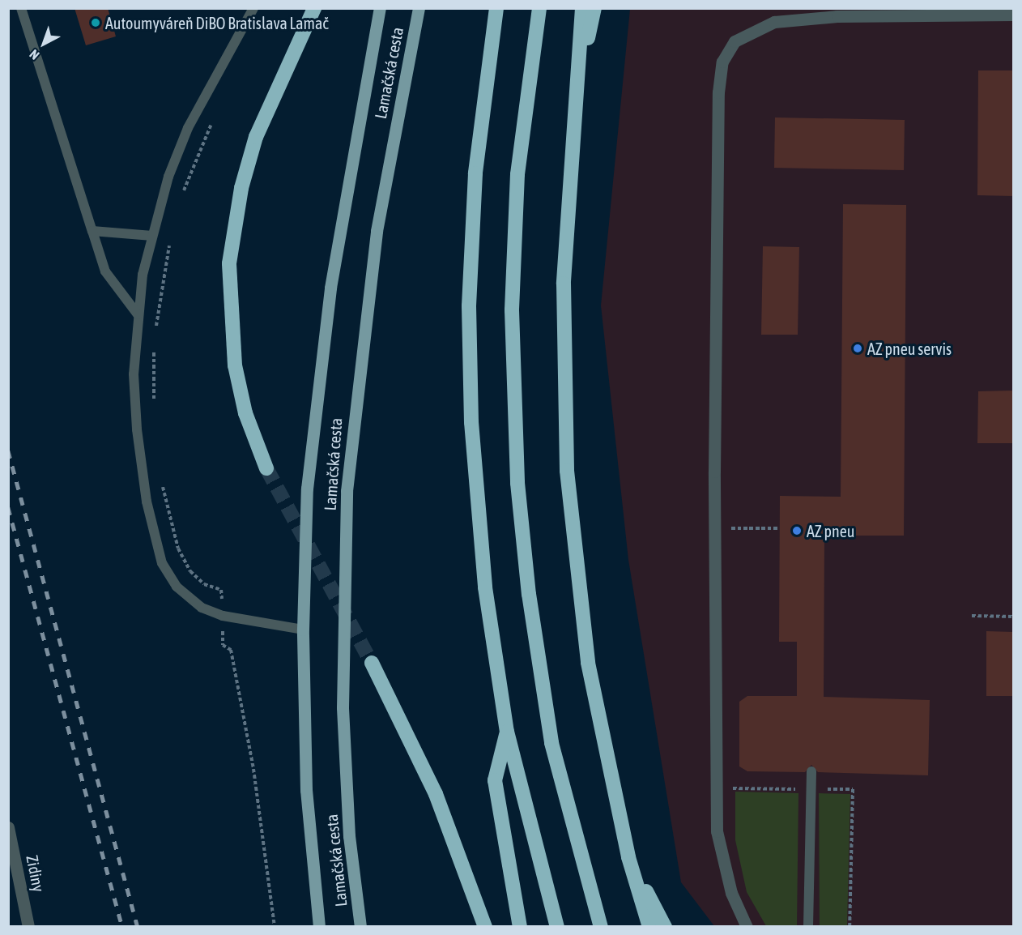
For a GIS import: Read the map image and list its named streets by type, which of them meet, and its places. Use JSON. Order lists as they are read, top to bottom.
{
  "streets": {
    "main road": ["Lamačská cesta"],
    "street": ["Zidiny"]
  },
  "places": ["Autoumyváreň DiBO Bratislava Lamač", "AZ pneu servis", "AZ pneu"],
  "north": "bottom left"
}
